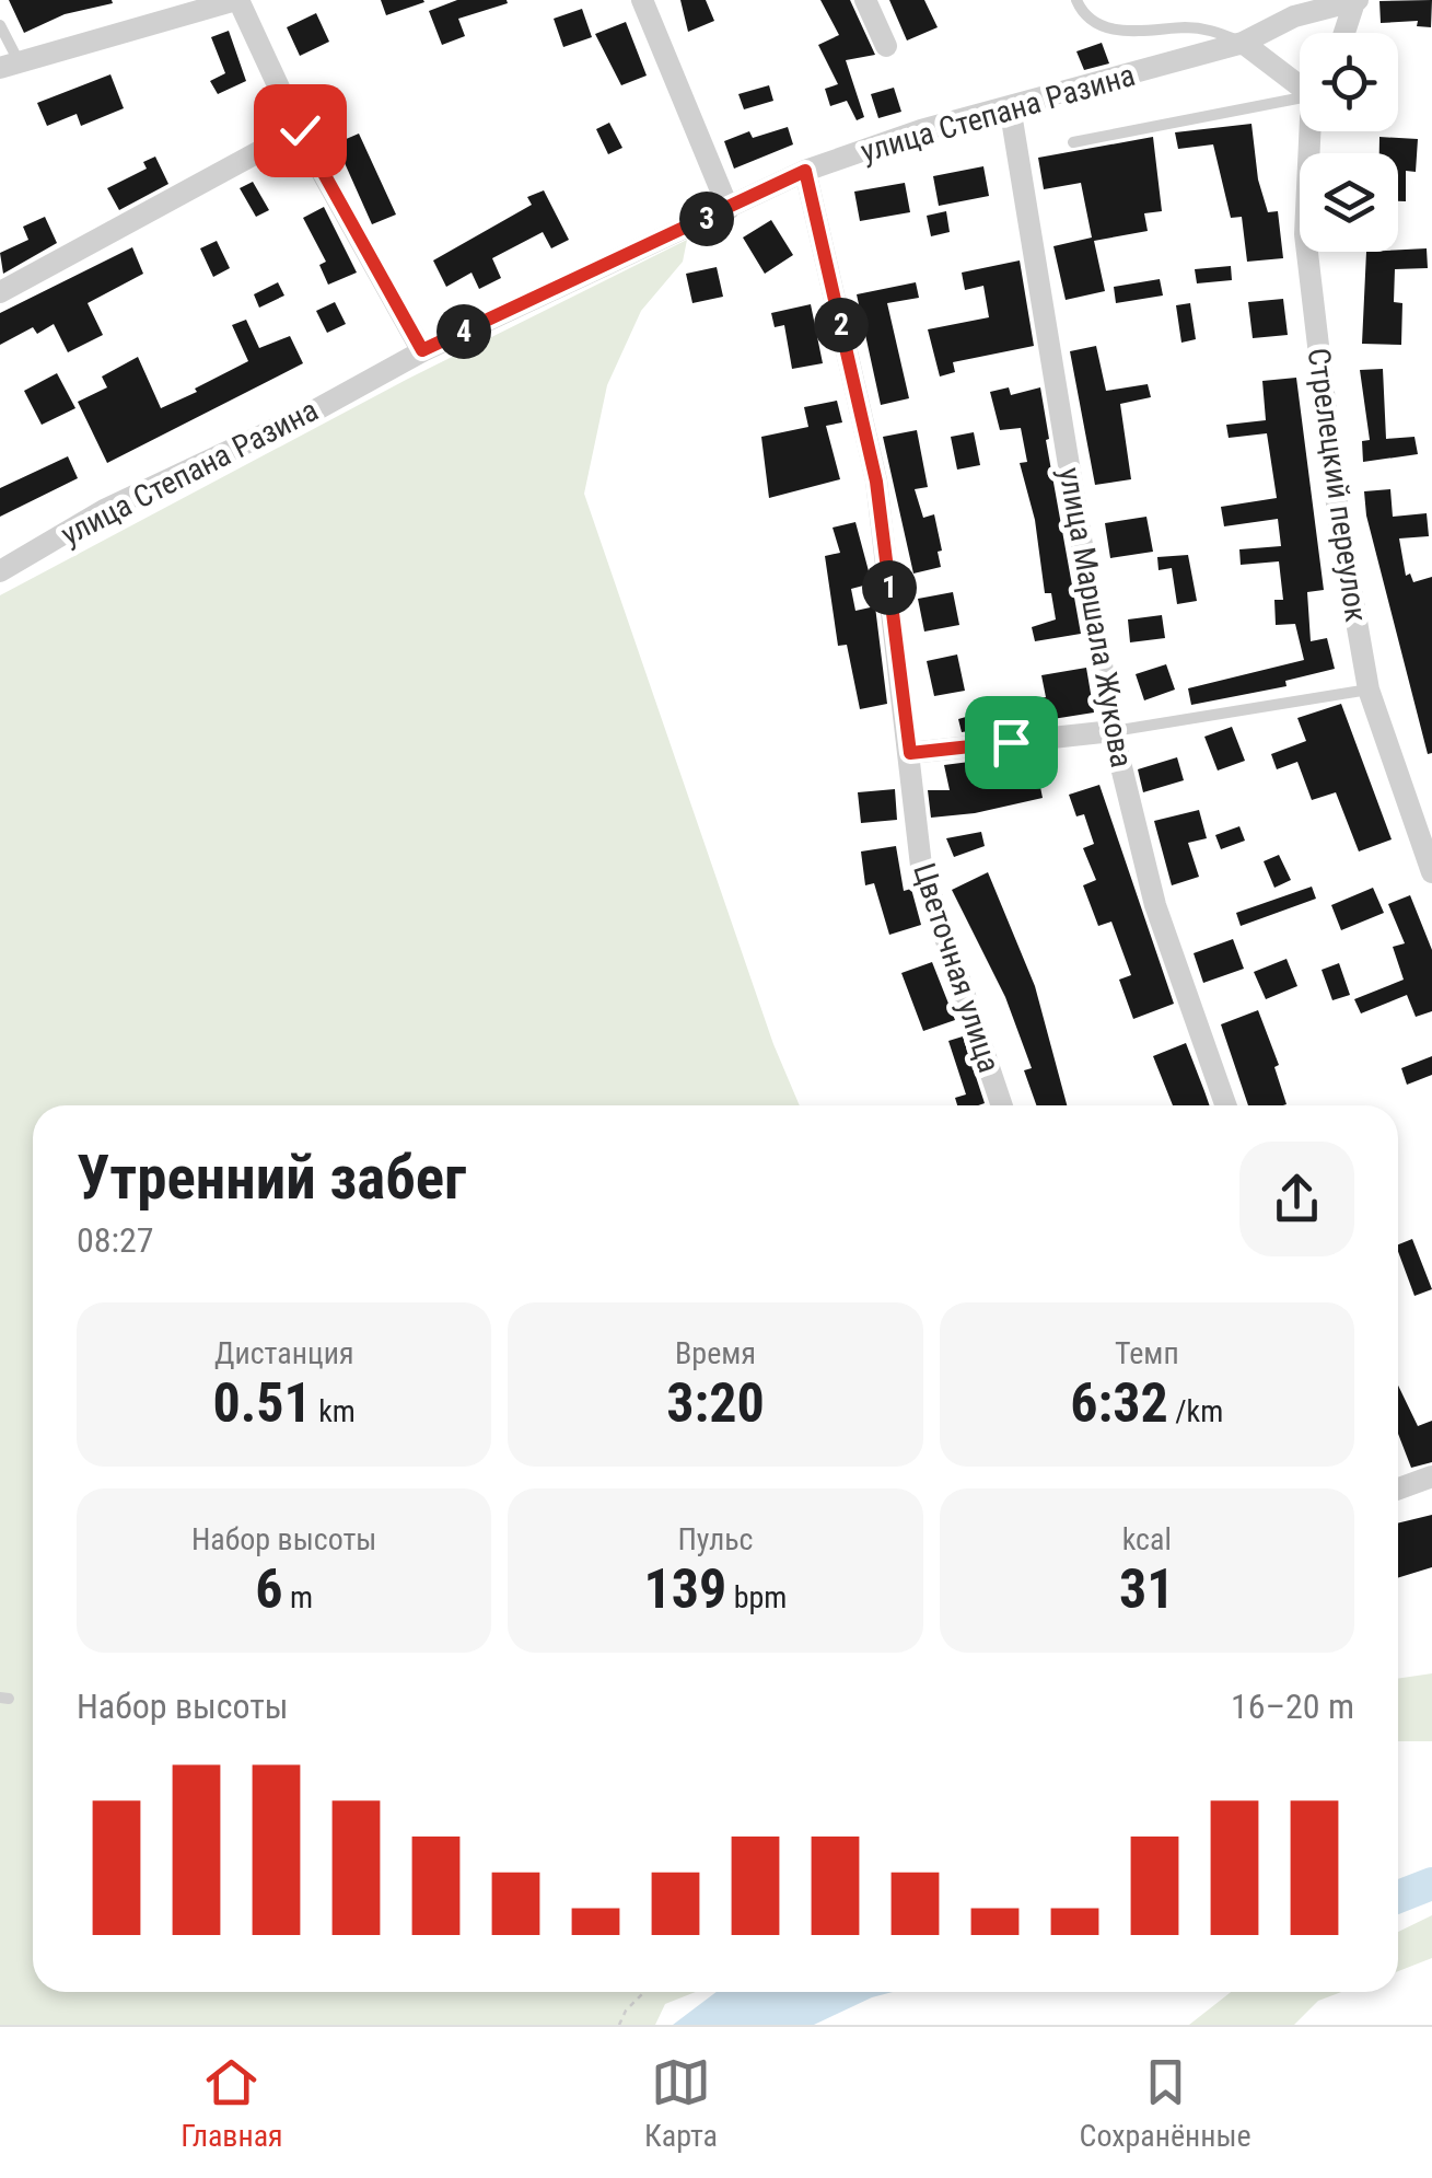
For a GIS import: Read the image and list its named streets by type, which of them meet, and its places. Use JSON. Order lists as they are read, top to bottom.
{
  "streets": {
    "street": [
      "улица Степана Разина",
      "Стрелецкий переулок",
      "улица Маршала Жукова",
      "Цветочная улица"
    ]
  },
  "crossings": [
    ["улица Степана Разина", "улица Маршала Жукова"],
    ["улица Степана Разина", "Цветочная улица"]
  ],
  "page": {
    "pins": [
      "3",
      "2",
      "4",
      "1"
    ],
    "heading": ["Утренний забег", "08:27"],
    "stats": [
      ["Дистанция", "0.51 km"],
      ["Время", "3:20"],
      ["Темп", "6:32 /km"],
      ["Набор высоты", "6 m"],
      ["Пульс", "139 bpm"],
      ["kcal", "31"]
    ],
    "chart": ["Набор высоты", "16–20 m"],
    "tabs": ["Главная", "Карта", "Сохранённые"]
  }
}
